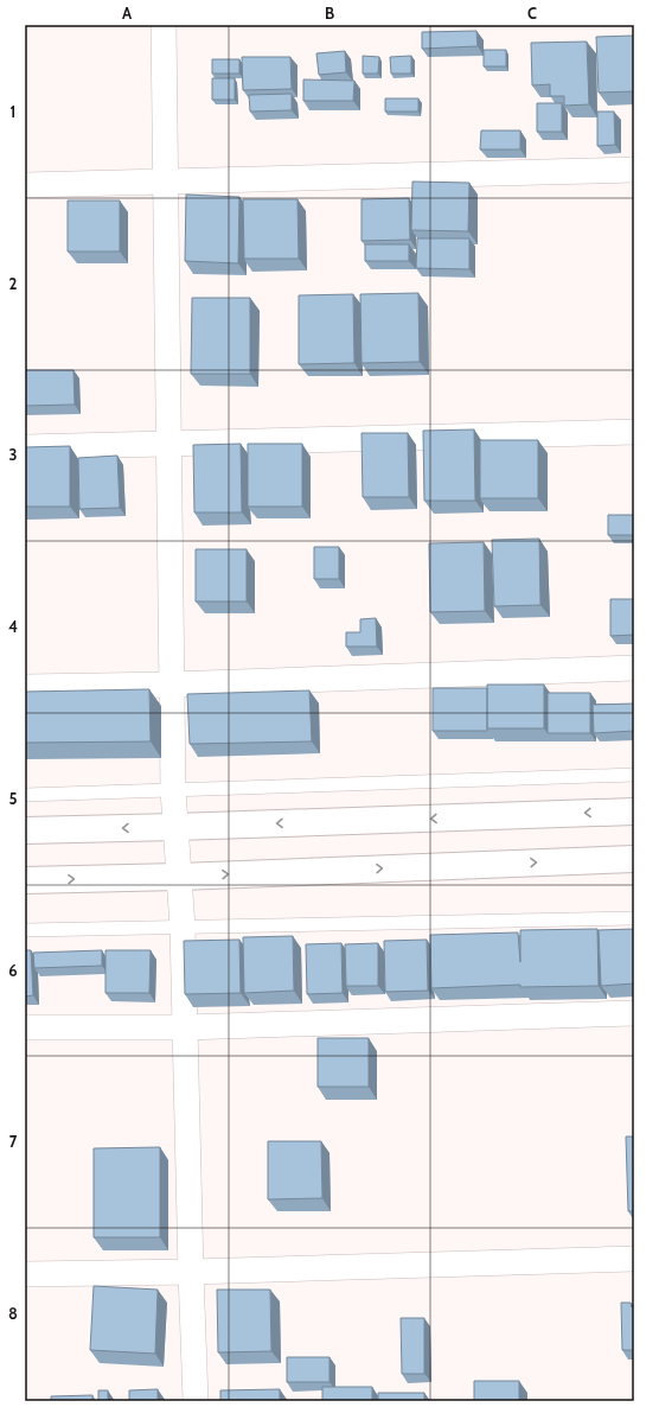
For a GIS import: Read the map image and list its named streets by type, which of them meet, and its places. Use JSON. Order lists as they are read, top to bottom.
{
  "grid": {
    "columns": ["A", "B", "C"],
    "rows": [
      "1",
      "2",
      "3",
      "4",
      "5",
      "6",
      "7",
      "8"
    ]
  }
}
